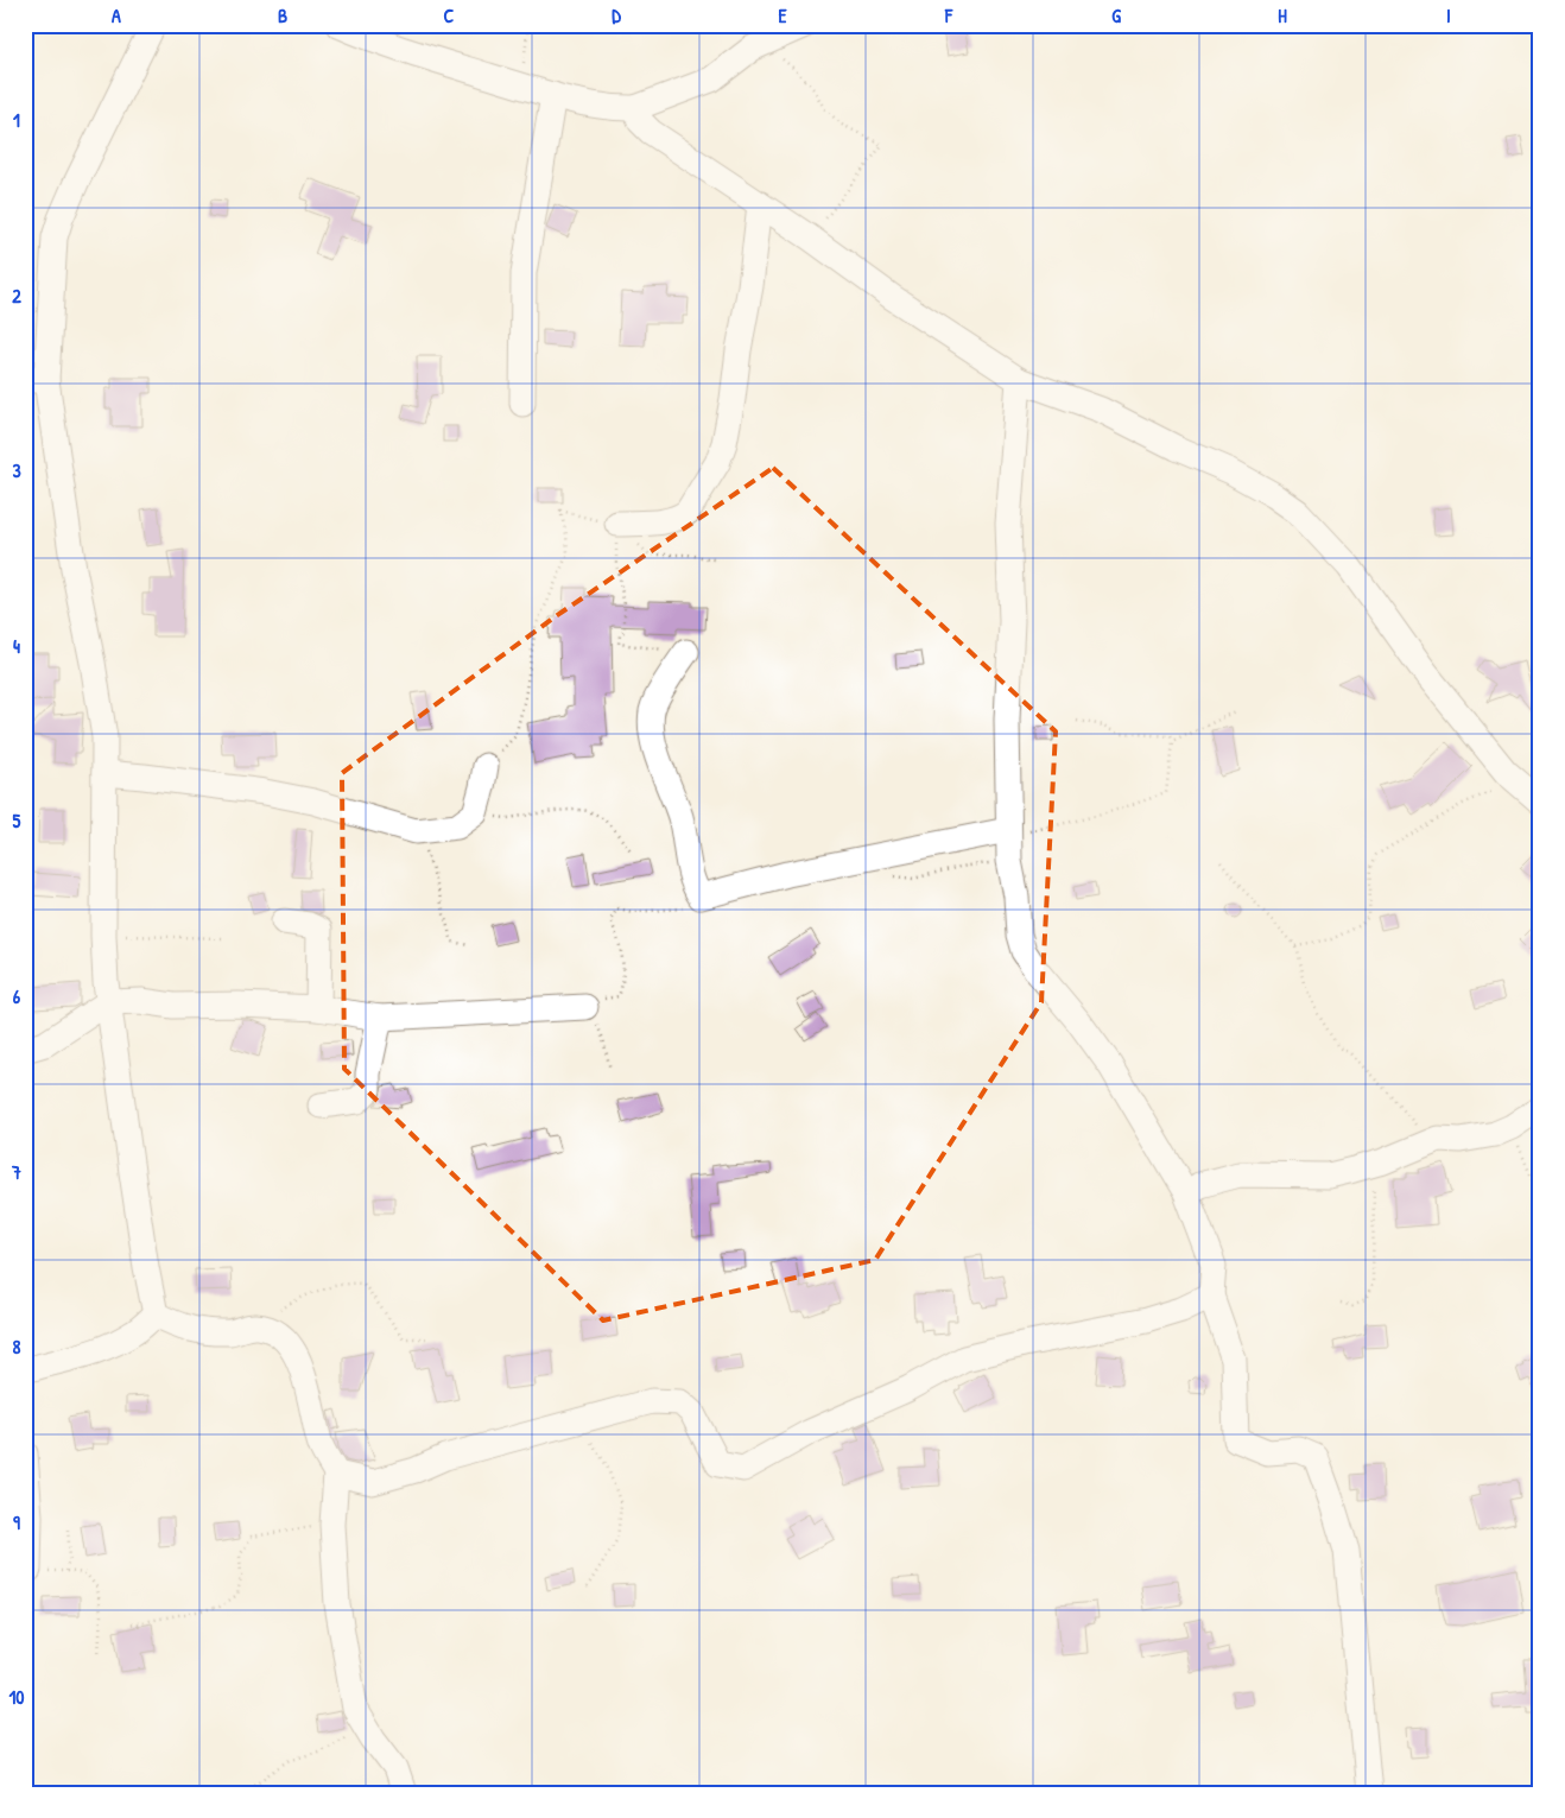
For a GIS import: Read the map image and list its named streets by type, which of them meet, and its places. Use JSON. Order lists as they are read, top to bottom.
{
  "grid": {
    "columns": [
      "A",
      "B",
      "C",
      "D",
      "E",
      "F",
      "G",
      "H",
      "I"
    ],
    "rows": [
      "1",
      "2",
      "3",
      "4",
      "5",
      "6",
      "7",
      "8",
      "9",
      "10"
    ]
  }
}
